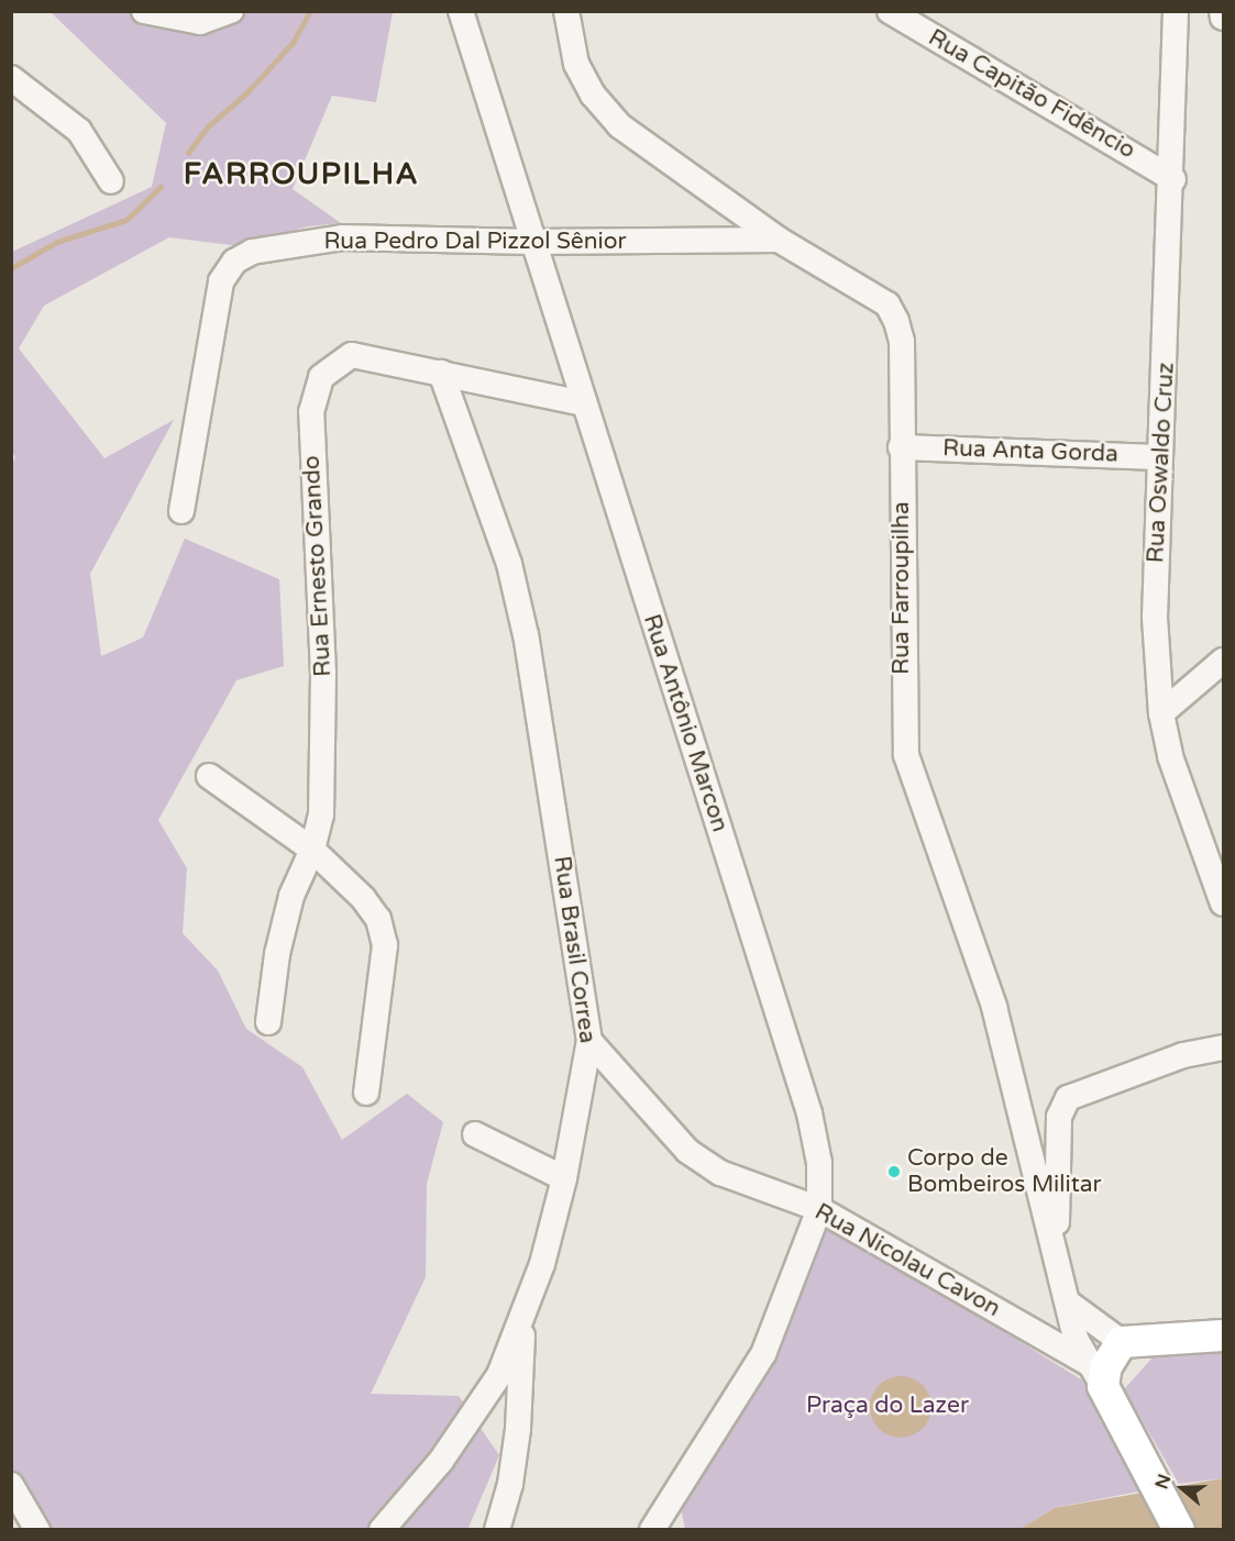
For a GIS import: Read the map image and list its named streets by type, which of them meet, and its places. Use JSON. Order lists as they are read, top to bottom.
{
  "streets": {
    "main road": ["Rua Farroupilha", "Rua Nicolau Cavon"],
    "street": [
      "Rua Capitão Fidêncio",
      "Rua Pedro Dal Pizzol Sênior",
      "Rua Anta Gorda",
      "Rua Oswaldo Cruz",
      "Rua Ernesto Grando",
      "Rua Antônio Marcon",
      "Rua Brasil Correa"
    ]
  },
  "crossings": [
    ["Rua Capitão Fidêncio", "Rua Oswaldo Cruz"],
    ["Rua Pedro Dal Pizzol Sênior", "Rua Farroupilha"],
    ["Rua Pedro Dal Pizzol Sênior", "Rua Antônio Marcon"],
    ["Rua Anta Gorda", "Rua Oswaldo Cruz"],
    ["Rua Anta Gorda", "Rua Farroupilha"],
    ["Rua Ernesto Grando", "Rua Antônio Marcon"],
    ["Rua Ernesto Grando", "Rua Brasil Correa"],
    ["Rua Farroupilha", "Rua Nicolau Cavon"],
    ["Rua Antônio Marcon", "Rua Nicolau Cavon"],
    ["Rua Brasil Correa", "Rua Nicolau Cavon"]
  ],
  "districts": ["FARROUPILHA"],
  "parks": ["Praça do Lazer"],
  "places": ["Corpo de Bombeiros Militar"],
  "north": "left"
}
